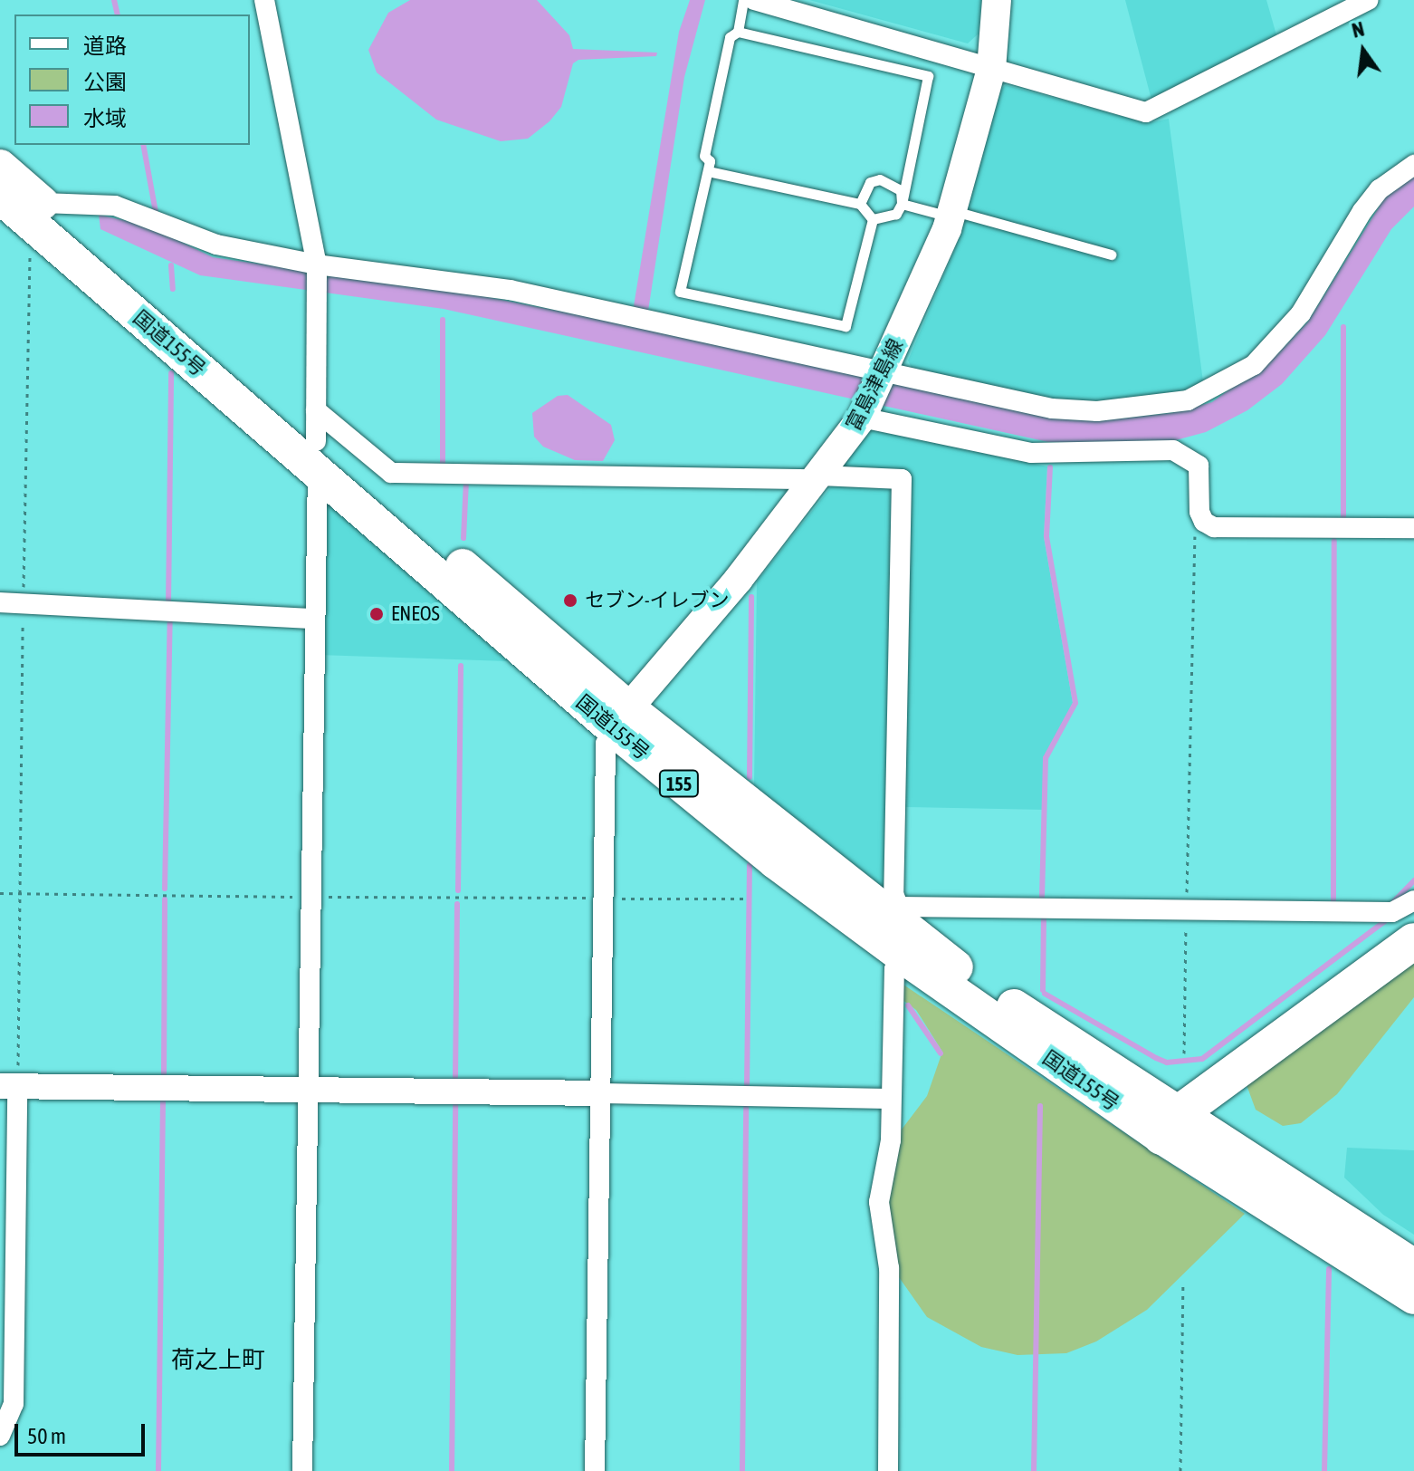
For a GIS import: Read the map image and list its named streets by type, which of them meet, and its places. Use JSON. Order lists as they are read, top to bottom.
{
  "streets": {
    "highway": ["国道155号", "155"],
    "main road": ["富島津島線"]
  },
  "crossings": [
    ["国道155号", "富島津島線"]
  ],
  "districts": ["荷之上町"],
  "places": ["セブン-イレブン", "ENEOS"],
  "legend": ["道路", "公園", "水域"],
  "scale_bar": "50 m",
  "north": "top"
}
